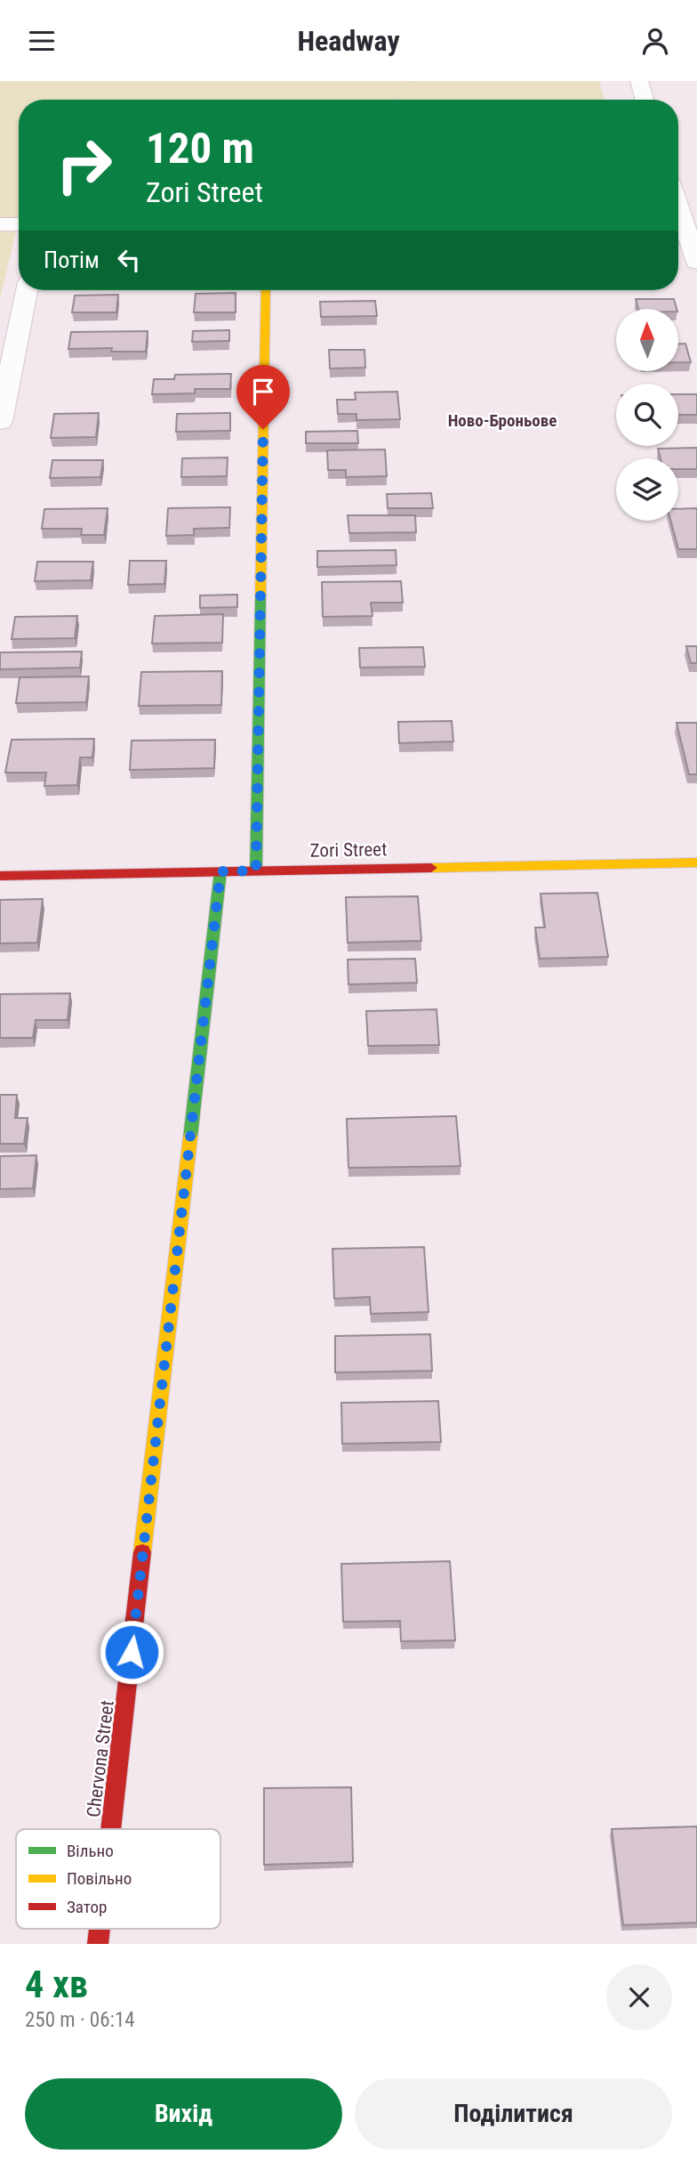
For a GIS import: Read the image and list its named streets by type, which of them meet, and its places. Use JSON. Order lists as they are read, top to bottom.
{
  "streets": {
    "street": ["Zori Street", "Chervona Street"]
  },
  "crossings": [
    ["Zori Street", "Chervona Street"]
  ],
  "districts": ["Ново-Броньове"],
  "legend": ["Вільно", "Повільно", "Затор"],
  "north": "top",
  "page": {
    "header": "Headway",
    "turn": ["120 m", "Zori Street"],
    "then": "Потім",
    "heading": ["4 хв", "250 m · 06:14"],
    "buttons": ["Вихід", "Поділитися"]
  }
}
